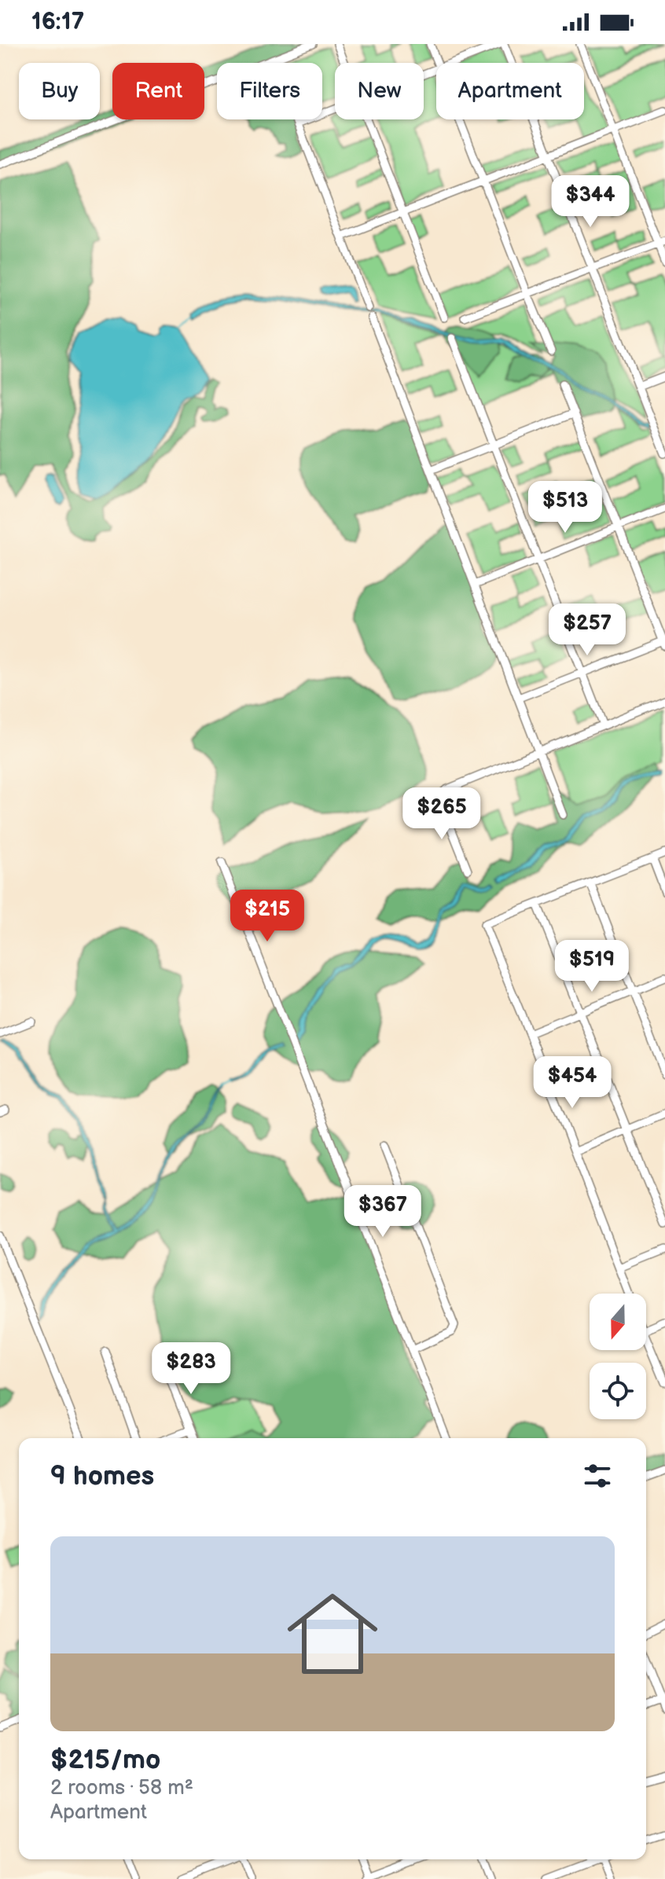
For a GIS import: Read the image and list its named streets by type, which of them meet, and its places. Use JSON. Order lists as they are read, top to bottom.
{
  "north": "bottom",
  "page": {
    "status": "16:17",
    "chip": [
      "Buy",
      "Rent",
      "Filters",
      "New",
      "Apartment"
    ],
    "price": [
      "$344",
      "$513",
      "$257",
      "$265",
      "$215",
      "$519",
      "$454",
      "$367",
      "$283"
    ],
    "heading": "9 homes",
    "list": [
      {
        "name": "$215/mo",
        "note": "2 rooms · 58 m² · Apartment"
      }
    ]
  }
}
